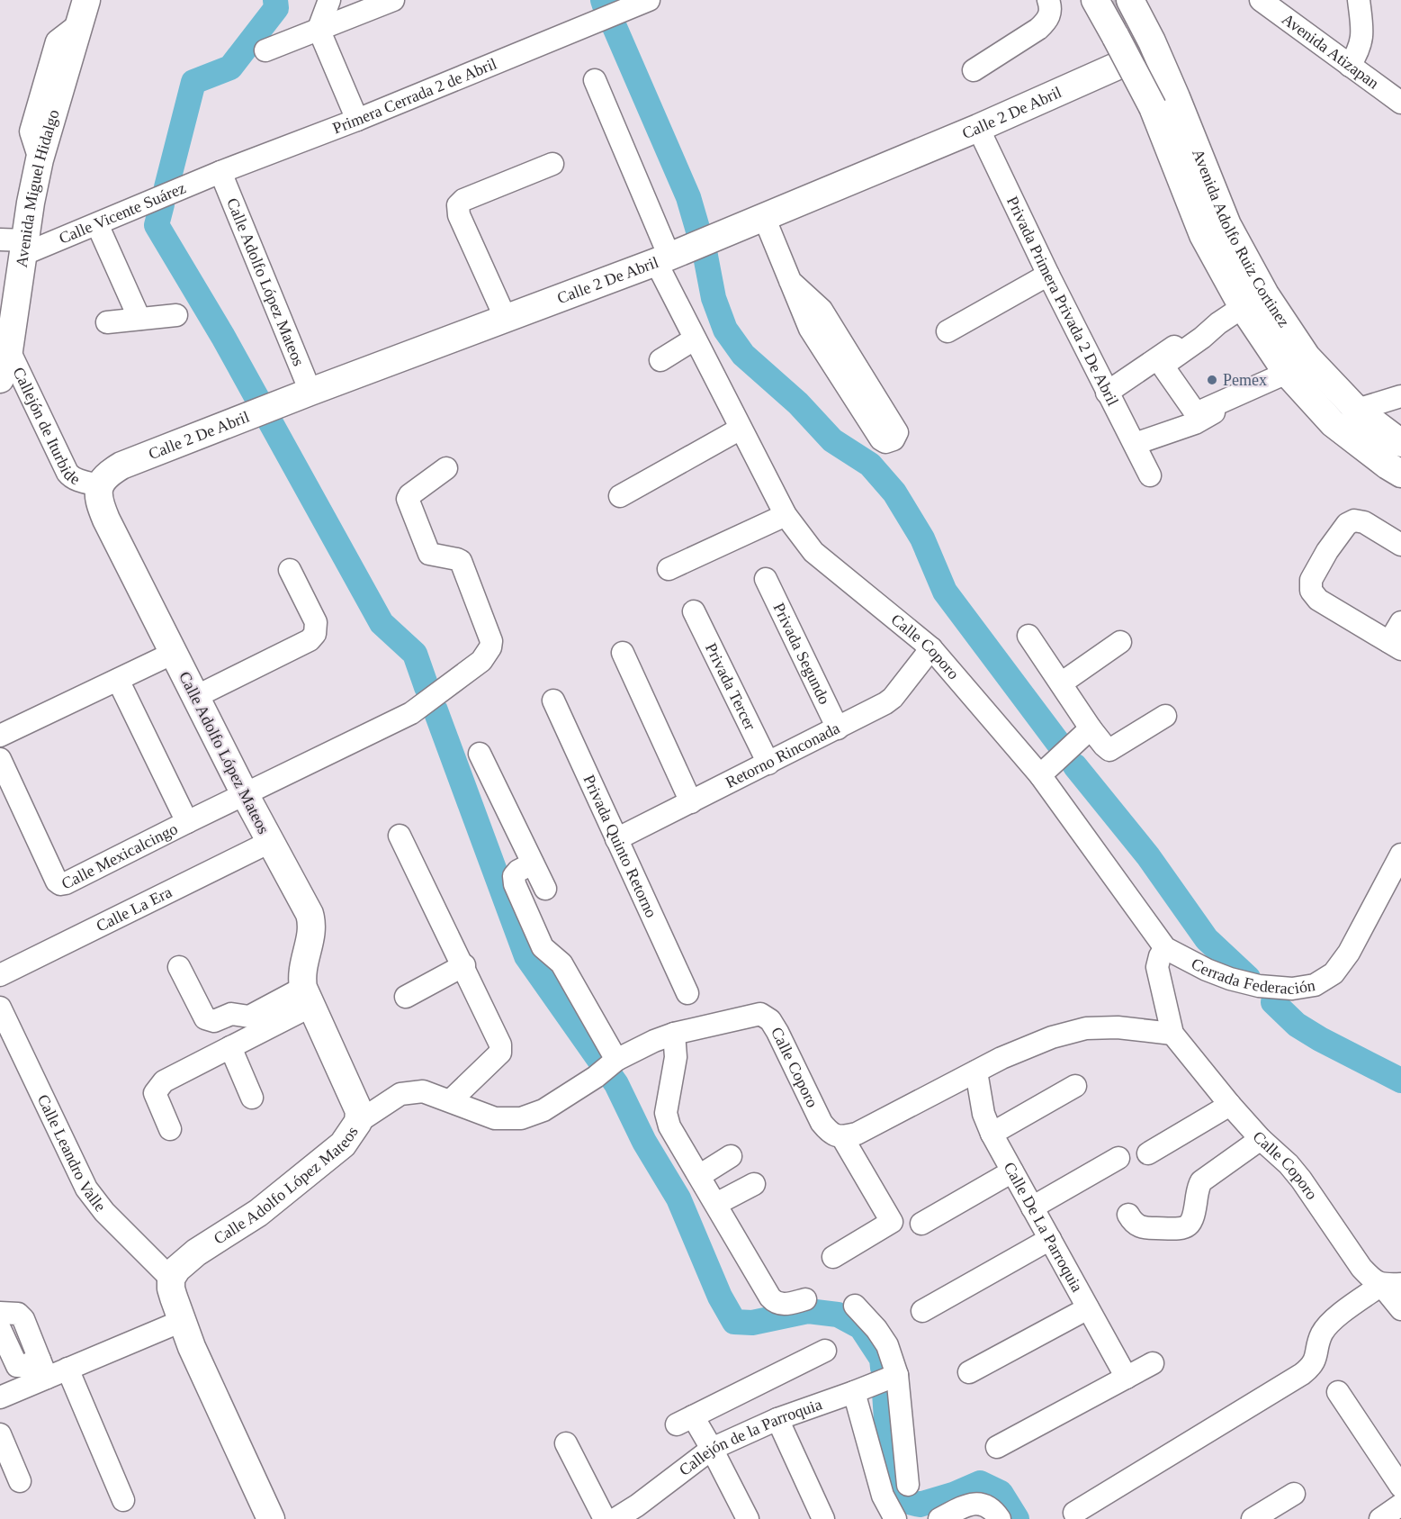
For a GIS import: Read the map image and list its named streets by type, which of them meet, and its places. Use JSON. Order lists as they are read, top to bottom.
{
  "streets": {
    "main road": [
      "Calle 2 De Abril",
      "Avenida Miguel Hidalgo",
      "Avenida Adolfo Ruiz Cortinez",
      "Calle Adolfo López Mateos"
    ],
    "street": [
      "Avenida Atizapan",
      "Primera Cerrada 2 de Abril",
      "Calle Vicente Suárez",
      "Privada Primera Privada 2 De Abril",
      "Callejón de Iturbide",
      "Calle Coporo",
      "Privada Segundo",
      "Privada Tercer",
      "Retorno Rinconada",
      "Privada Quinto Retorno",
      "Calle Mexicalcingo",
      "Calle La Era",
      "Cerrada Federación",
      "Calle Leandro Valle",
      "Calle De La Parroquia",
      "Callejón de la Parroquia"
    ]
  },
  "crossings": [
    ["Primera Cerrada 2 de Abril", "Calle Vicente Suárez"],
    ["Primera Cerrada 2 de Abril", "Calle Adolfo López Mateos"],
    ["Calle 2 De Abril", "Calle Adolfo López Mateos"],
    ["Calle 2 De Abril", "Privada Primera Privada 2 De Abril"],
    ["Calle 2 De Abril", "Callejón de Iturbide"],
    ["Calle 2 De Abril", "Calle Coporo"],
    ["Avenida Miguel Hidalgo", "Calle Vicente Suárez"],
    ["Avenida Miguel Hidalgo", "Callejón de Iturbide"],
    ["Calle Vicente Suárez", "Calle Adolfo López Mateos"],
    ["Calle Adolfo López Mateos", "Callejón de Iturbide"],
    ["Calle Adolfo López Mateos", "Calle Coporo"],
    ["Calle Adolfo López Mateos", "Calle Mexicalcingo"],
    ["Calle Adolfo López Mateos", "Calle La Era"],
    ["Calle Adolfo López Mateos", "Calle Leandro Valle"],
    ["Calle Coporo", "Retorno Rinconada"],
    ["Calle Coporo", "Cerrada Federación"],
    ["Privada Segundo", "Retorno Rinconada"],
    ["Privada Tercer", "Retorno Rinconada"],
    ["Retorno Rinconada", "Privada Quinto Retorno"]
  ],
  "places": ["Pemex"]
}
